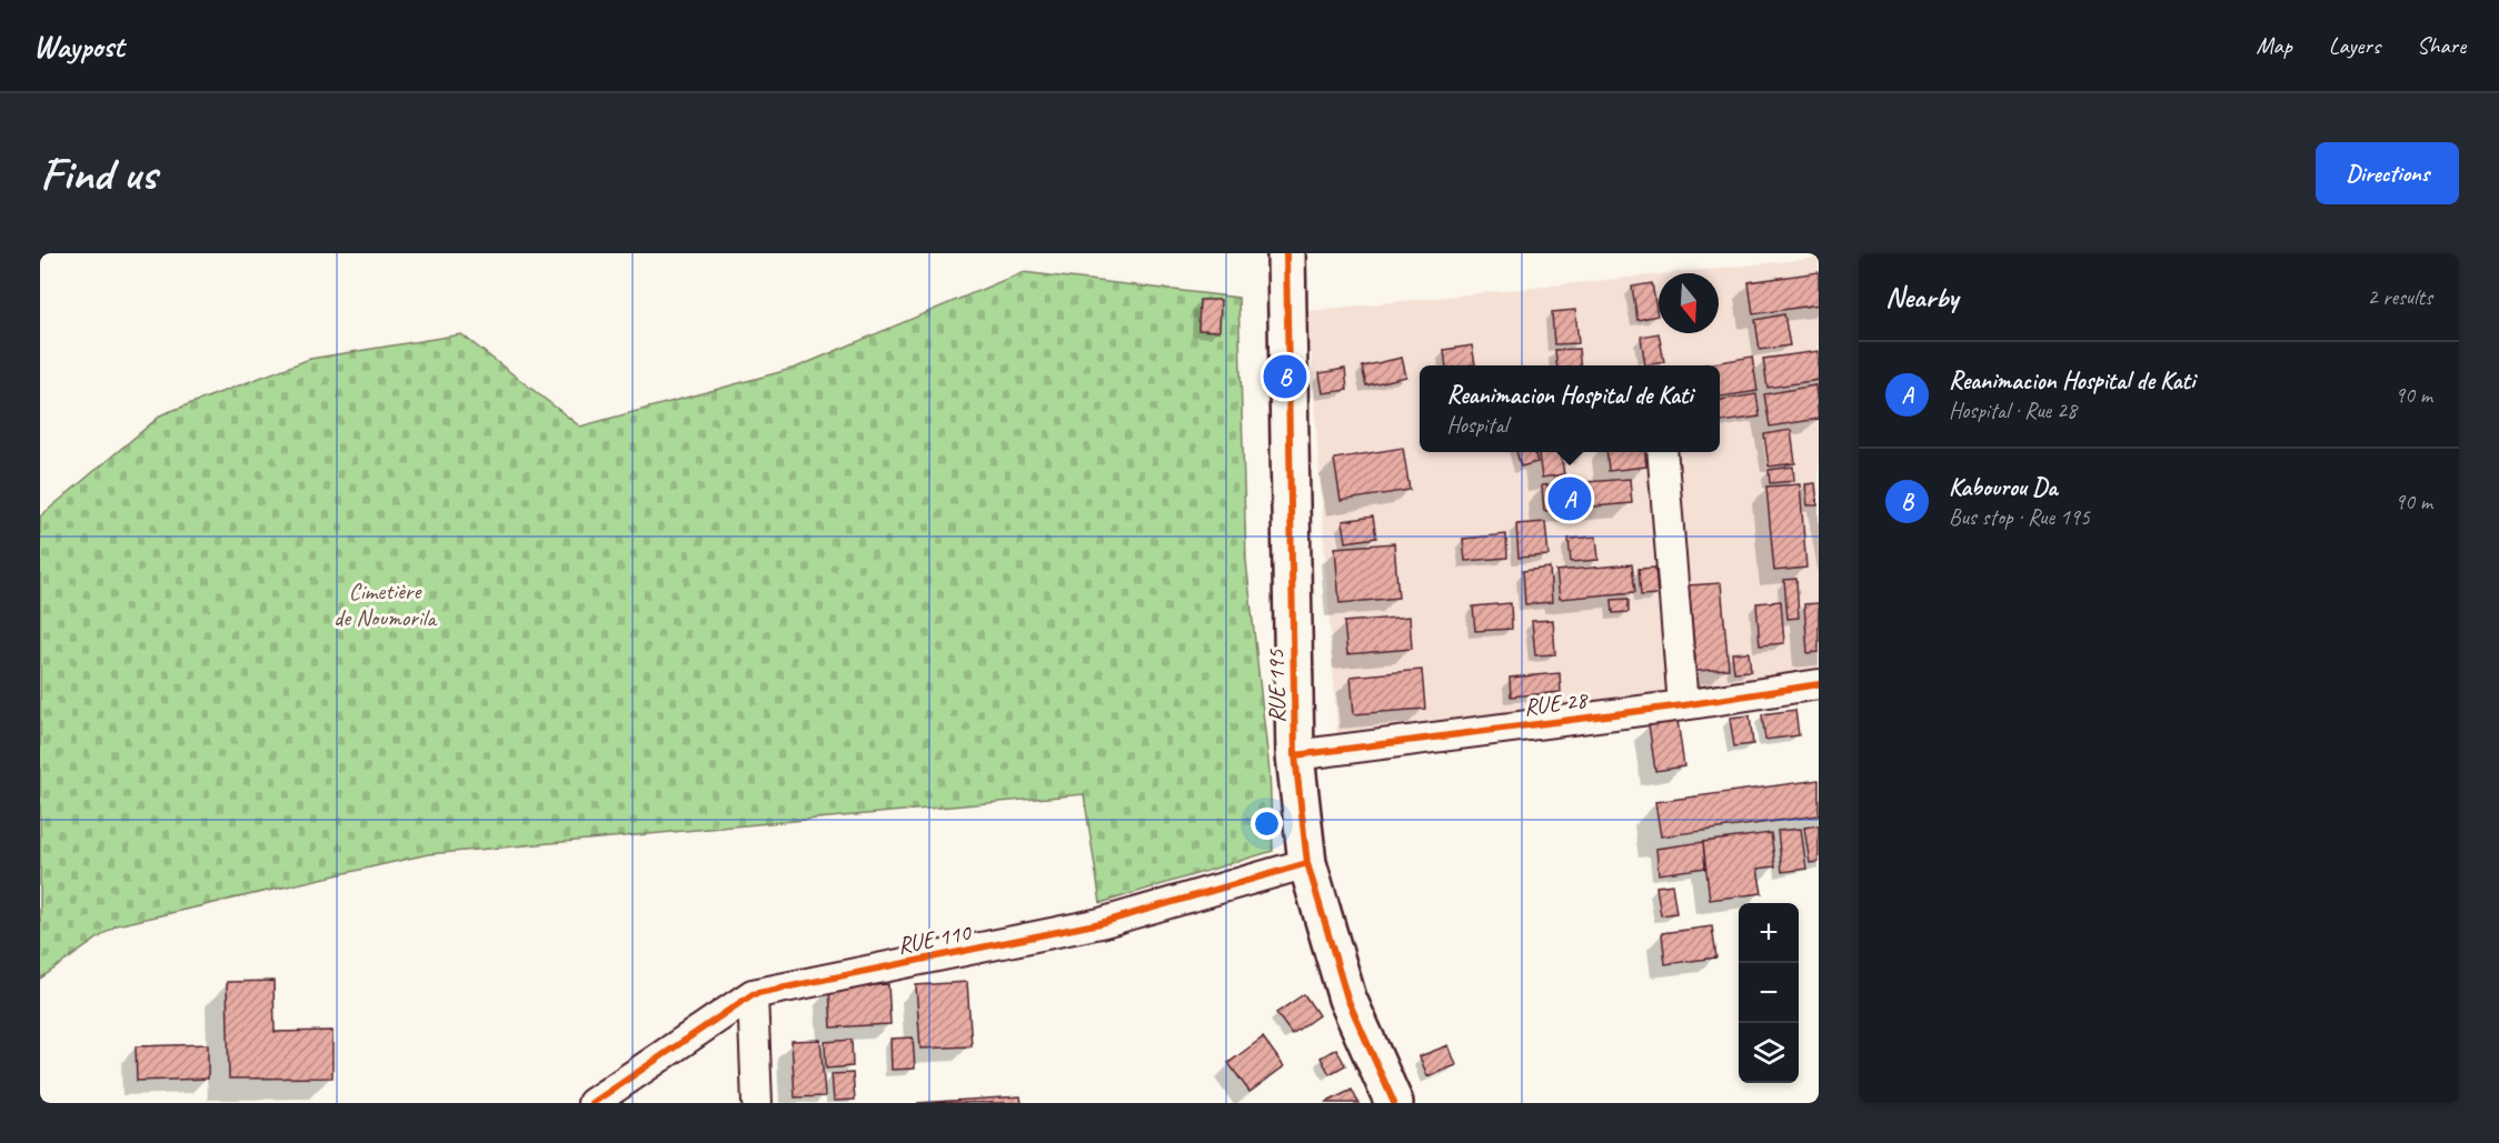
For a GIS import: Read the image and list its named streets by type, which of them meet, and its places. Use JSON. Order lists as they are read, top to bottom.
{
  "streets": {
    "street": ["RUE 195", "RUE 28", "RUE 110"]
  },
  "crossings": [
    ["RUE 195", "RUE 28"],
    ["RUE 195", "RUE 110"]
  ],
  "parks": ["Cimetière de Noumorila"],
  "north": "bottom",
  "page": {
    "header": "Waypost",
    "nav": ["Map", "Layers", "Share"],
    "buttons": "Directions",
    "title": "Find us",
    "heading": ["Nearby", "2 results"],
    "list": [
      {
        "mark": "A",
        "name": "Reanimacion Hospital de Kati",
        "note": "Hospital · Rue 28",
        "value": "90 m"
      },
      {
        "mark": "B",
        "name": "Kabourou Da",
        "note": "Bus stop · Rue 195",
        "value": "90 m"
      }
    ],
    "pins": ["B", "A"],
    "popup": ["Reanimacion Hospital de Kati", "Hospital"],
    "map_buttons": ["+", "−"]
  }
}
